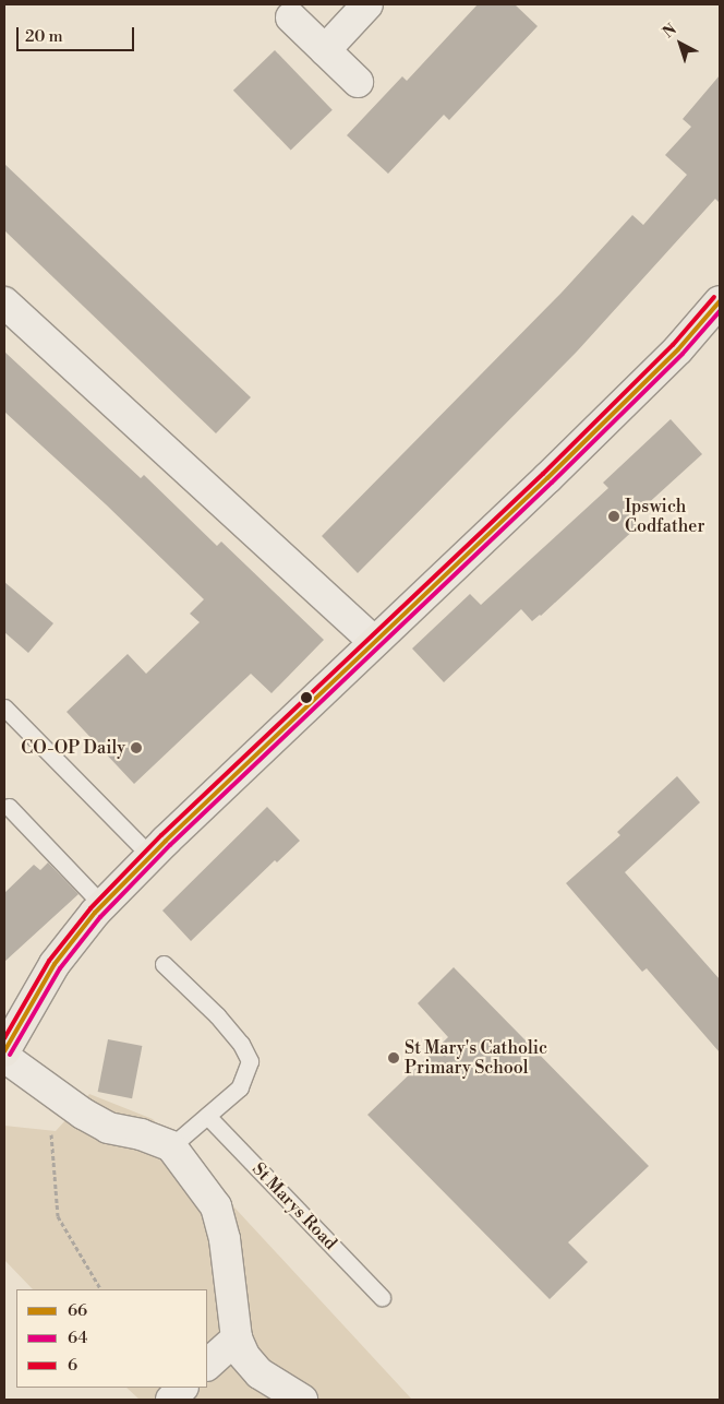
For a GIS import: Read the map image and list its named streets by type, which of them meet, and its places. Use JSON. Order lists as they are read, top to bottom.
{
  "streets": {
    "lane": ["St Marys Road"]
  },
  "places": ["Ipswich Codfather", "CO-OP Daily", "St Mary's Catholic Primary School"],
  "lines": ["transit line 6", "transit line 66", "transit line 64"],
  "legend": ["66", "64", "6"],
  "scale_bar": "20 m",
  "north": "top left"
}
